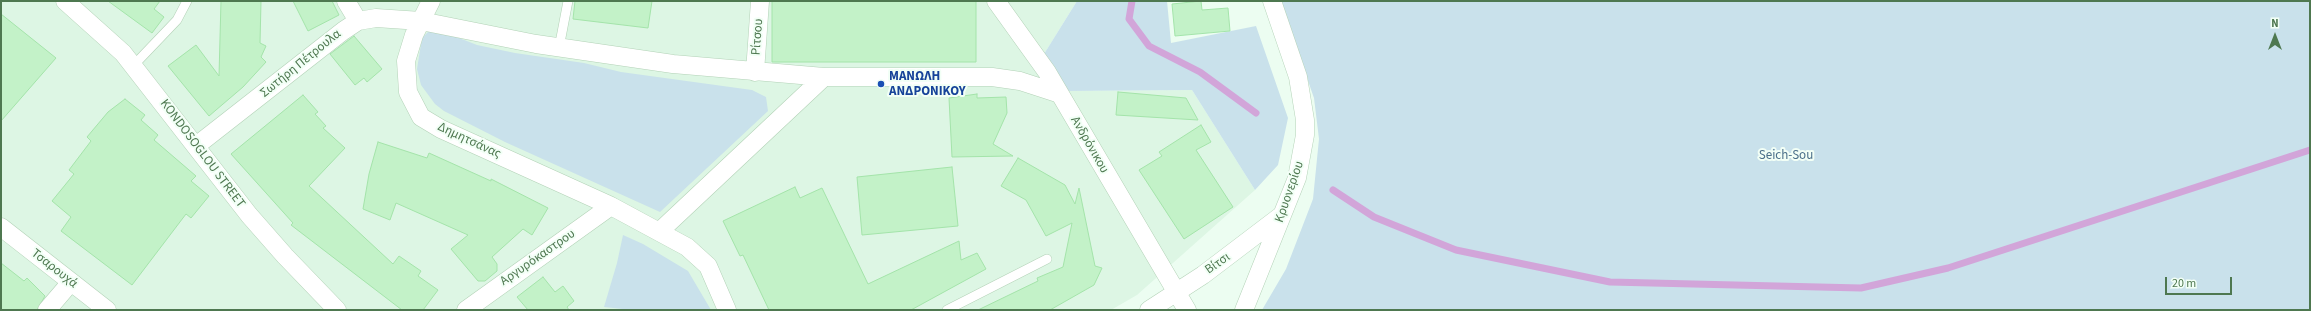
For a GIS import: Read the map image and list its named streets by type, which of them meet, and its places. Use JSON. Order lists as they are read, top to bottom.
{
  "streets": {
    "street": [
      "Ρίτσου",
      "Σωτήρη Πέτρουλα",
      "Δημητσάνας",
      "Ανδρόνικου",
      "KONDOSOGLOU STREET",
      "Κρυονερίου",
      "Αργυρόκαστρου",
      "Βίτσι",
      "Τσαρουχά"
    ]
  },
  "crossings": [
    ["Ρίτσου", "Σωτήρη Πέτρουλα"],
    ["Σωτήρη Πέτρουλα", "Δημητσάνας"],
    ["Σωτήρη Πέτρουλα", "Ανδρόνικου"],
    ["Σωτήρη Πέτρουλα", "KONDOSOGLOU STREET"],
    ["Δημητσάνας", "Αργυρόκαστρου"],
    ["Ανδρόνικου", "Βίτσι"],
    ["Κρυονερίου", "Βίτσι"]
  ],
  "parks": ["Seich-Sou"],
  "places": ["ΜΑΝΩΛΗ ΑΝΔΡΟΝΙΚΟΥ"],
  "scale_bar": "20 m",
  "north": "top"
}
